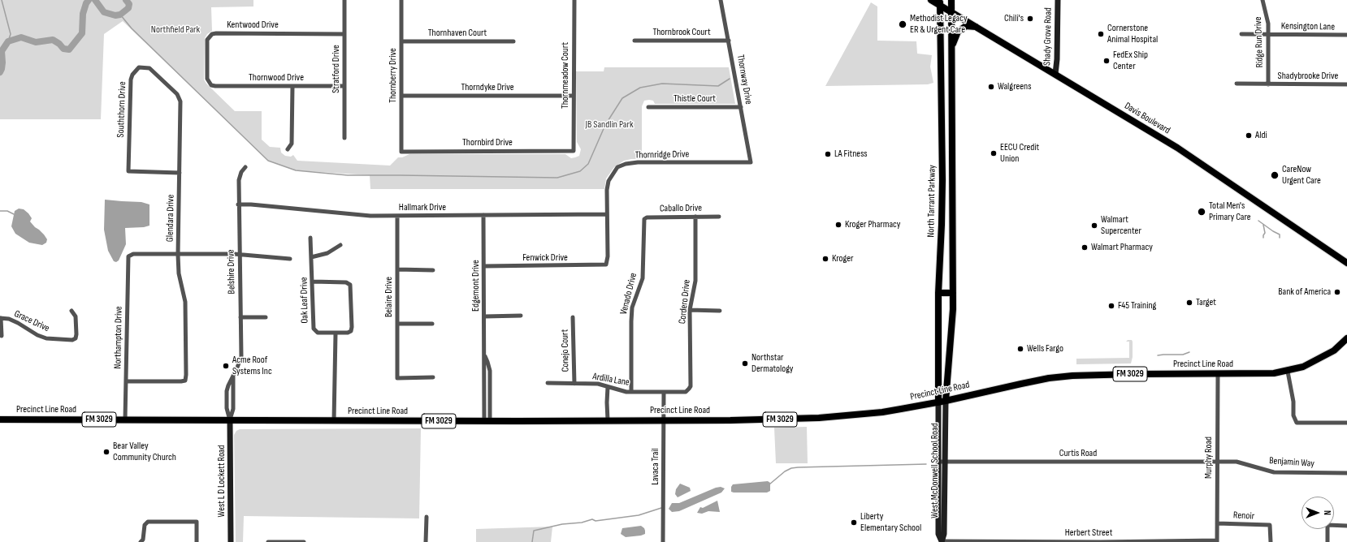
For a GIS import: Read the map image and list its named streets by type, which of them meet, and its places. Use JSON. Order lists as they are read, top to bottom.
{
  "streets": {
    "main road": [
      "Shady Grove Road",
      "Davis Boulevard",
      "North Tarrant Parkway",
      "Precinct Line Road",
      "FM 3029",
      "West McDonwell School Road",
      "West L D Lockett Road"
    ],
    "street": [
      "Kentwood Drive",
      "Kensington Lane",
      "Thornbrook Court",
      "Thornhaven Court",
      "Ridge Run Drive",
      "Stratford Drive",
      "Thornberry Drive",
      "Thornmeadow Court",
      "Shadybrooke Drive",
      "Thornwood Drive",
      "Thornway Drive",
      "Thorndyke Drive",
      "Thistle Court",
      "Souththorn Drive",
      "Thornbird Drive",
      "Thornridge Drive",
      "Hallmark Drive",
      "Caballo Drive",
      "Glendara Drive",
      "Fenwick Drive",
      "Belshire Drive",
      "Edgemont Drive",
      "Venado Drive",
      "Belaire Drive",
      "Oak Leaf Drive",
      "Cordero Drive",
      "Grace Drive",
      "Northampton Drive",
      "Conejo Court",
      "Ardilla Lane",
      "Curtis Road",
      "Murphy Road",
      "Benjamin Way",
      "Lavaca Trail",
      "Renoir",
      "Herbert Street"
    ]
  },
  "crossings": [
    ["Kentwood Drive", "Stratford Drive"],
    ["Kentwood Drive", "Thornwood Drive"],
    ["Kensington Lane", "Ridge Run Drive"],
    ["Thornbrook Court", "Thornway Drive"],
    ["Thornhaven Court", "Thornberry Drive"],
    ["Shady Grove Road", "Davis Boulevard"],
    ["Ridge Run Drive", "Shadybrooke Drive"],
    ["Stratford Drive", "Thornwood Drive"],
    ["Thornberry Drive", "Thorndyke Drive"],
    ["Thornberry Drive", "Thornbird Drive"],
    ["Thornmeadow Court", "Thorndyke Drive"],
    ["Thornmeadow Court", "Thornbird Drive"],
    ["Thornway Drive", "Thistle Court"],
    ["Thornway Drive", "Thornridge Drive"],
    ["Souththorn Drive", "Glendara Drive"],
    ["Davis Boulevard", "North Tarrant Parkway"],
    ["Thornridge Drive", "Hallmark Drive"],
    ["Thornridge Drive", "Fenwick Drive"],
    ["North Tarrant Parkway", "Precinct Line Road"],
    ["North Tarrant Parkway", "West McDonwell School Road"],
    ["Hallmark Drive", "Belshire Drive"],
    ["Hallmark Drive", "Edgemont Drive"],
    ["Hallmark Drive", "Belaire Drive"],
    ["Caballo Drive", "Venado Drive"],
    ["Caballo Drive", "Cordero Drive"],
    ["Glendara Drive", "Northampton Drive"],
    ["Fenwick Drive", "Edgemont Drive"],
    ["Belshire Drive", "Precinct Line Road"],
    ["Belshire Drive", "West L D Lockett Road"],
    ["Edgemont Drive", "Precinct Line Road"],
    ["Venado Drive", "Ardilla Lane"],
    ["Cordero Drive", "Ardilla Lane"],
    ["Northampton Drive", "Precinct Line Road"],
    ["Conejo Court", "Ardilla Lane"],
    ["Precinct Line Road", "Murphy Road"],
    ["Precinct Line Road", "Lavaca Trail"],
    ["Precinct Line Road", "West McDonwell School Road"],
    ["Precinct Line Road", "West L D Lockett Road"],
    ["Ardilla Lane", "Lavaca Trail"],
    ["Curtis Road", "Murphy Road"],
    ["Curtis Road", "Benjamin Way"],
    ["Curtis Road", "West McDonwell School Road"],
    ["Murphy Road", "Benjamin Way"],
    ["Murphy Road", "Renoir"],
    ["Murphy Road", "Herbert Street"],
    ["West McDonwell School Road", "Herbert Street"]
  ],
  "parks": ["Northfield Park", "JB Sandlin Park"],
  "places": [
    "Chili's",
    "Methodist Legacy ER & Urgent Care",
    "Cornerstone Animal Hospital",
    "FedEx Ship Center",
    "Walgreens",
    "Aldi",
    "EECU Credit Union",
    "LA Fitness",
    "CareNow Urgent Care",
    "Total Men's Primary Care",
    "Kroger Pharmacy",
    "Walmart Supercenter",
    "Walmart Pharmacy",
    "Kroger",
    "Bank of America",
    "Target",
    "F45 Training",
    "Wells Fargo",
    "Northstar Dermatology",
    "Acme Roof Systems Inc",
    "Bear Valley Community Church",
    "Liberty Elementary School"
  ],
  "north": "right"
}
